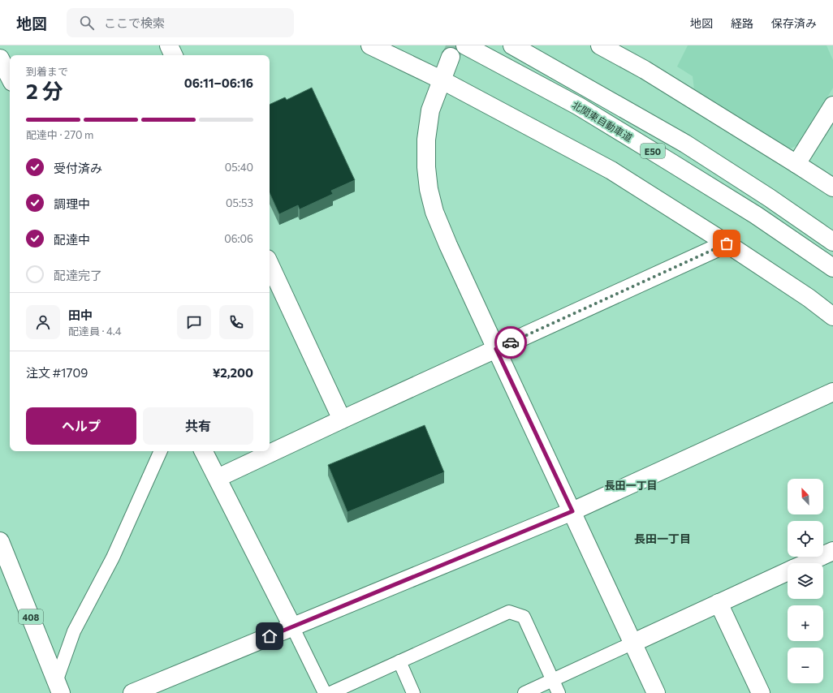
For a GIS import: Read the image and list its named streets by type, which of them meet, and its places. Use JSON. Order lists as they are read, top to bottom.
{
  "streets": {
    "main road": ["北関東自動車道", "E50", "408"]
  },
  "districts": ["長田一丁目", "長田一丁目"],
  "north": "top left",
  "page": {
    "header": "地図",
    "search": "ここで検索",
    "nav": ["地図", "経路", "保存済み"],
    "heading": ["2 分", "到着まで", "06:11–06:16"],
    "panel": [
      "田中",
      "配達員 · 4.4",
      "注文 #1709",
      "¥2,200"
    ],
    "bar": "配達中 · 270 m",
    "list": [
      ["受付済み", "05:40"],
      ["調理中", "05:53"],
      ["配達中", "06:06"],
      "配達完了"
    ],
    "buttons": ["ヘルプ", "共有"],
    "map_buttons": ["+", "−"]
  }
}
